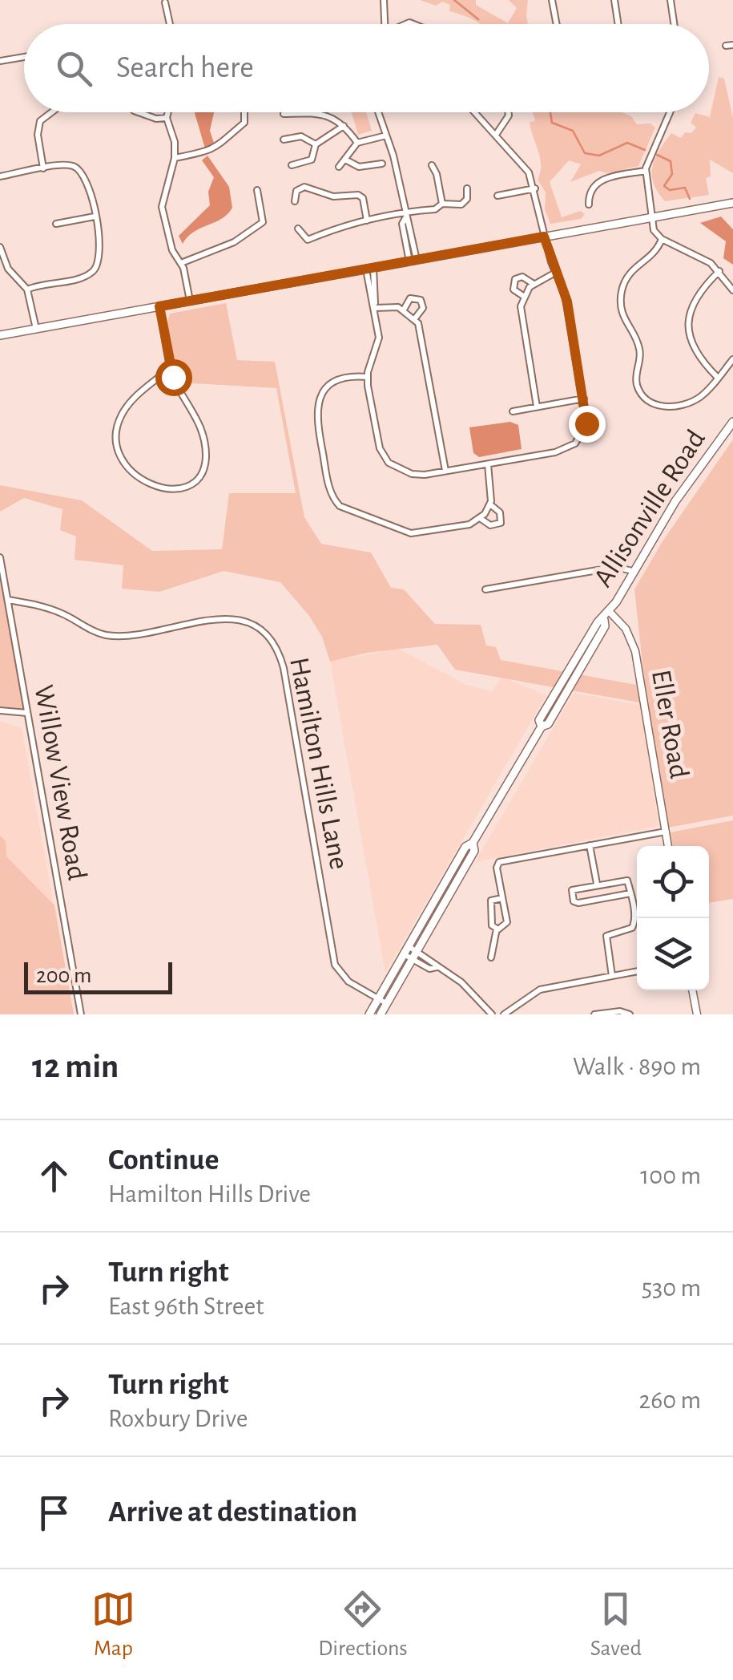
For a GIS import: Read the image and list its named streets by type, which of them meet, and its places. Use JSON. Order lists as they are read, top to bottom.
{
  "streets": {
    "main road": ["Allisonville Road"],
    "street": ["Eller Road", "Hamilton Hills Lane", "Willow View Road"]
  },
  "crossings": [
    ["Allisonville Road", "Eller Road"],
    ["Allisonville Road", "Hamilton Hills Lane"],
    ["Hamilton Hills Lane", "Willow View Road"]
  ],
  "scale_bar": "200 m",
  "page": {
    "search": "Search here",
    "scale": "200 m",
    "heading": ["12 min", "Walk · 890 m"],
    "list": [
      ["Continue", "Hamilton Hills Drive", "100 m"],
      ["Turn right", "East 96th Street", "530 m"],
      ["Turn right", "Roxbury Drive", "260 m"],
      "Arrive at destination"
    ],
    "nav": ["Map", "Directions", "Saved"]
  }
}
